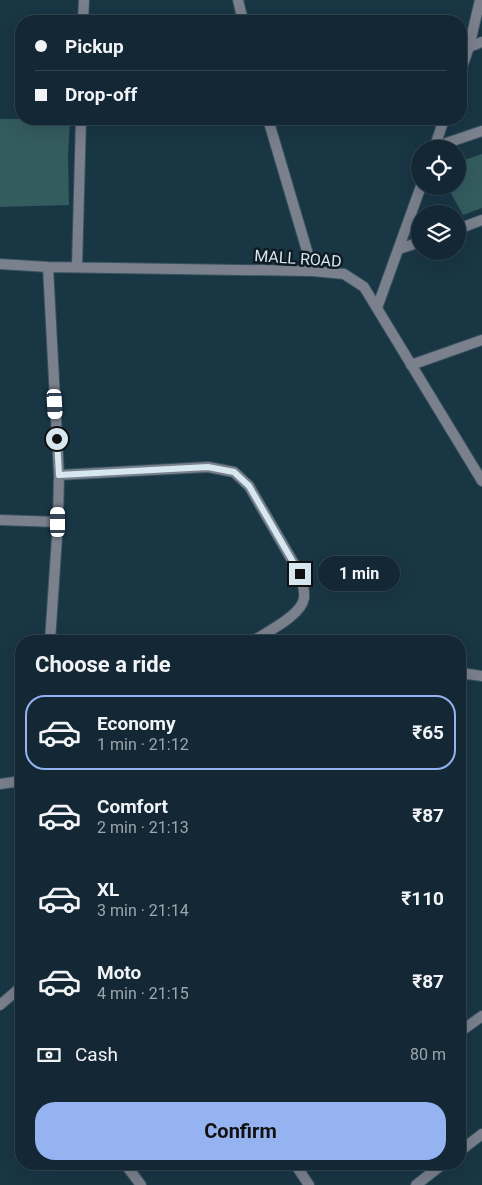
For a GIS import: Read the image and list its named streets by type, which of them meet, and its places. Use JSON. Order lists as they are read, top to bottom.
{
  "streets": {
    "street": ["MALL ROAD"]
  },
  "page": {
    "banner": ["Pickup", "Drop-off"],
    "bubble": "1 min",
    "heading": "Choose a ride",
    "list": [
      {
        "name": "Economy",
        "note": "1 min · 21:12",
        "value": "₹65"
      },
      {
        "name": "Comfort",
        "note": "2 min · 21:13",
        "value": "₹87"
      },
      {
        "name": "XL",
        "note": "3 min · 21:14",
        "value": "₹110"
      },
      {
        "name": "Moto",
        "note": "4 min · 21:15",
        "value": "₹87"
      }
    ],
    "pay": ["Cash", "80 m"],
    "buttons": "Confirm"
  }
}
